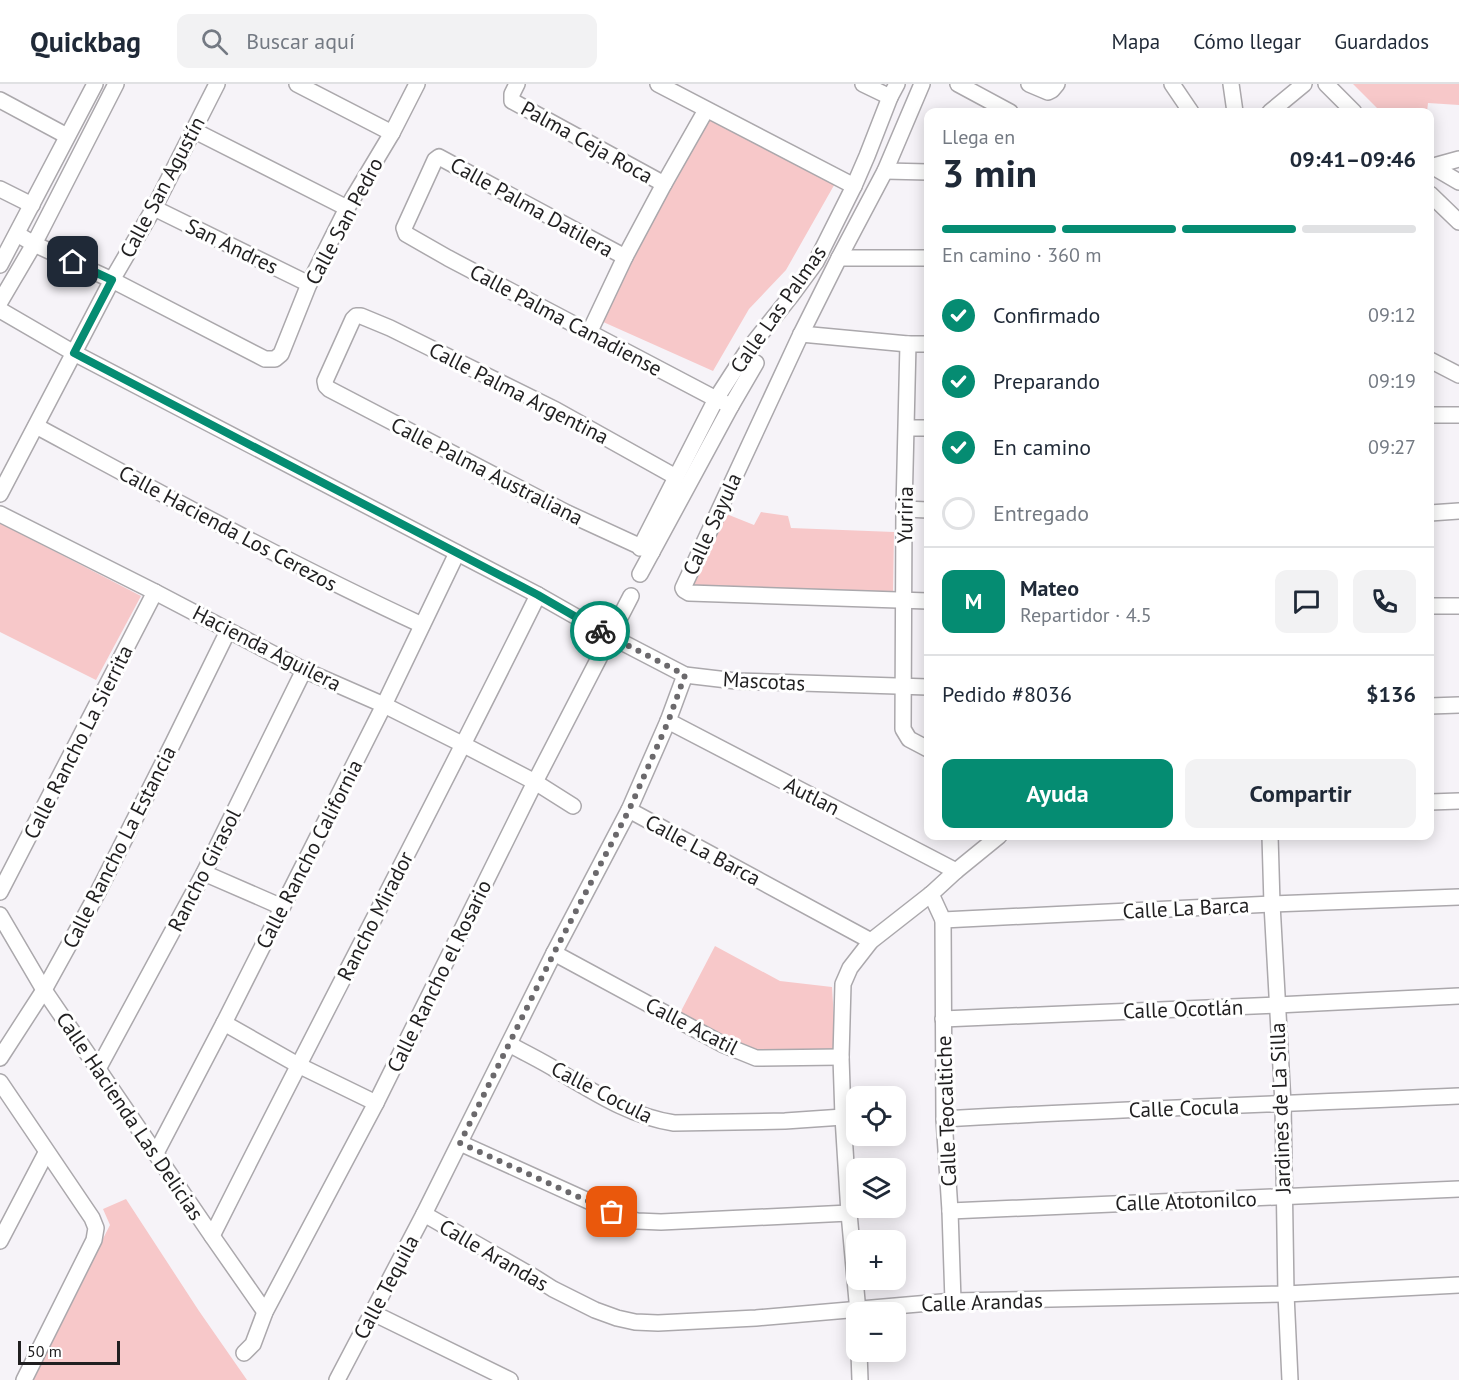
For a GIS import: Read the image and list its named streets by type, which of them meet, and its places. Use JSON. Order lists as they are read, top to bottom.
{
  "streets": {
    "street": [
      "Palma Ceja Roca",
      "Calle San Agustín",
      "Calle Palma Datilera",
      "Calle San Pedro",
      "San Andres",
      "Calle Las Palmas",
      "Calle Palma Canadiense",
      "Calle Palma Argentina",
      "Calle Palma Australiana",
      "Yuriria",
      "Calle Sayula",
      "Calle Hacienda Los Cerezos",
      "Hacienda Aguilera",
      "Mascotas",
      "Calle Rancho La Sierrita",
      "Autlan",
      "Calle Rancho La Estancia",
      "Calle La Barca",
      "Calle Rancho California",
      "Rancho Girasol",
      "Rancho Mirador",
      "Calle Rancho el Rosario",
      "Calle Ocotlán",
      "Calle Acatil",
      "Calle Cocula",
      "Jardines de La Silla",
      "Calle Teocaltiche",
      "Calle Hacienda Las Delicias",
      "Calle Atotonilco",
      "Calle Arandas",
      "Calle Tequila"
    ]
  },
  "crossings": [
    ["Calle San Agustín", "Calle San Pedro"],
    ["Calle San Agustín", "San Andres"],
    ["Calle San Agustín", "Calle Hacienda Los Cerezos"],
    ["Calle San Agustín", "Mascotas"],
    ["Calle Palma Datilera", "Calle Palma Canadiense"],
    ["Calle San Pedro", "San Andres"],
    ["Calle Las Palmas", "Calle Palma Canadiense"],
    ["Calle Las Palmas", "Calle Palma Argentina"],
    ["Calle Las Palmas", "Calle Palma Australiana"],
    ["Calle Palma Argentina", "Calle Palma Australiana"],
    ["Yuriria", "Calle Sayula"],
    ["Yuriria", "Mascotas"],
    ["Calle Hacienda Los Cerezos", "Calle Rancho California"],
    ["Hacienda Aguilera", "Calle Rancho La Sierrita"],
    ["Hacienda Aguilera", "Calle Rancho La Estancia"],
    ["Hacienda Aguilera", "Calle Rancho California"],
    ["Hacienda Aguilera", "Rancho Girasol"],
    ["Hacienda Aguilera", "Rancho Mirador"],
    ["Hacienda Aguilera", "Calle Rancho el Rosario"],
    ["Mascotas", "Calle Rancho California"],
    ["Mascotas", "Rancho Mirador"],
    ["Mascotas", "Calle Rancho el Rosario"],
    ["Mascotas", "Calle Tequila"],
    ["Autlan", "Calle Tequila"],
    ["Calle Rancho La Estancia", "Calle Hacienda Las Delicias"],
    ["Calle La Barca", "Jardines de La Silla"],
    ["Calle La Barca", "Calle Teocaltiche"],
    ["Calle La Barca", "Calle Tequila"],
    ["Calle Rancho California", "Calle Hacienda Las Delicias"],
    ["Rancho Girasol", "Calle Hacienda Las Delicias"],
    ["Rancho Mirador", "Calle Hacienda Las Delicias"],
    ["Calle Rancho el Rosario", "Calle Hacienda Las Delicias"],
    ["Calle Ocotlán", "Jardines de La Silla"],
    ["Calle Ocotlán", "Calle Teocaltiche"],
    ["Calle Acatil", "Calle Tequila"],
    ["Calle Cocula", "Jardines de La Silla"],
    ["Calle Cocula", "Calle Teocaltiche"],
    ["Calle Cocula", "Calle Tequila"],
    ["Jardines de La Silla", "Calle Atotonilco"],
    ["Jardines de La Silla", "Calle Arandas"],
    ["Calle Teocaltiche", "Calle Atotonilco"],
    ["Calle Teocaltiche", "Calle Arandas"],
    ["Calle Arandas", "Calle Tequila"]
  ],
  "scale_bar": "50 m",
  "page": {
    "header": "Quickbag",
    "search": "Buscar aquí",
    "nav": ["Mapa", "Cómo llegar", "Guardados"],
    "heading": ["3 min", "Llega en", "09:41–09:46"],
    "panel": [
      "Mateo",
      "Repartidor · 4.5",
      "Pedido #8036",
      "$136"
    ],
    "bar": "En camino · 360 m",
    "list": [
      ["Confirmado", "09:12"],
      ["Preparando", "09:19"],
      ["En camino", "09:27"],
      "Entregado"
    ],
    "round": "M",
    "buttons": ["Ayuda", "Compartir"],
    "map_buttons": ["+", "−"],
    "scale": "50 m"
  }
}
